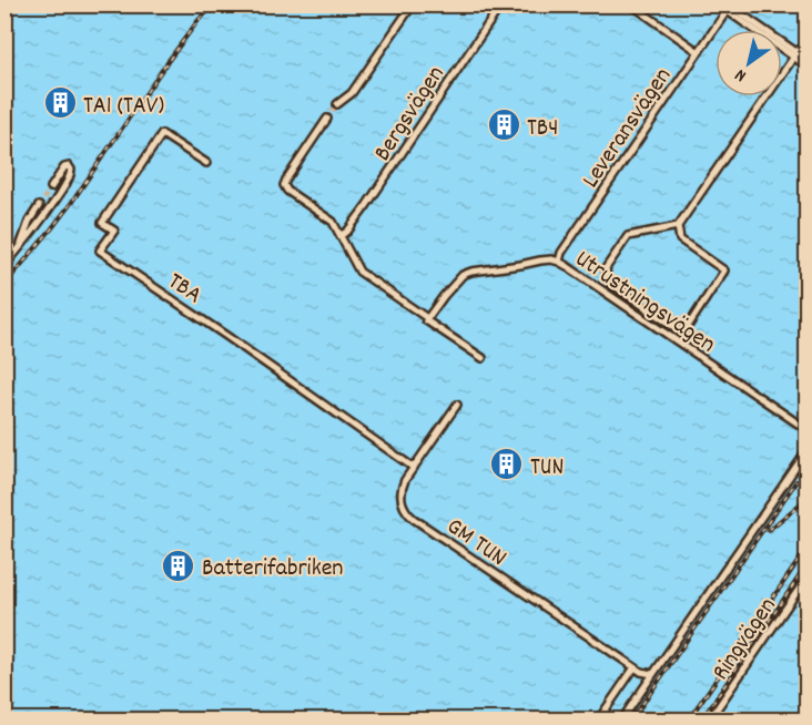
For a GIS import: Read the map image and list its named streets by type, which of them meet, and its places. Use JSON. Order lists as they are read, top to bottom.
{
  "streets": {
    "street": [
      "Bergsvägen",
      "Leveransvägen",
      "TBA",
      "Utrustningsvägen",
      "GM TUN",
      "Ringvägen"
    ]
  },
  "crossings": [
    ["Leveransvägen", "Utrustningsvägen"],
    ["TBA", "GM TUN"]
  ],
  "places": {
    "building": [
      "TA1 (TAV)",
      "TB4",
      "TUN",
      "Batterifabriken"
    ]
  },
  "north": "bottom left"
}
